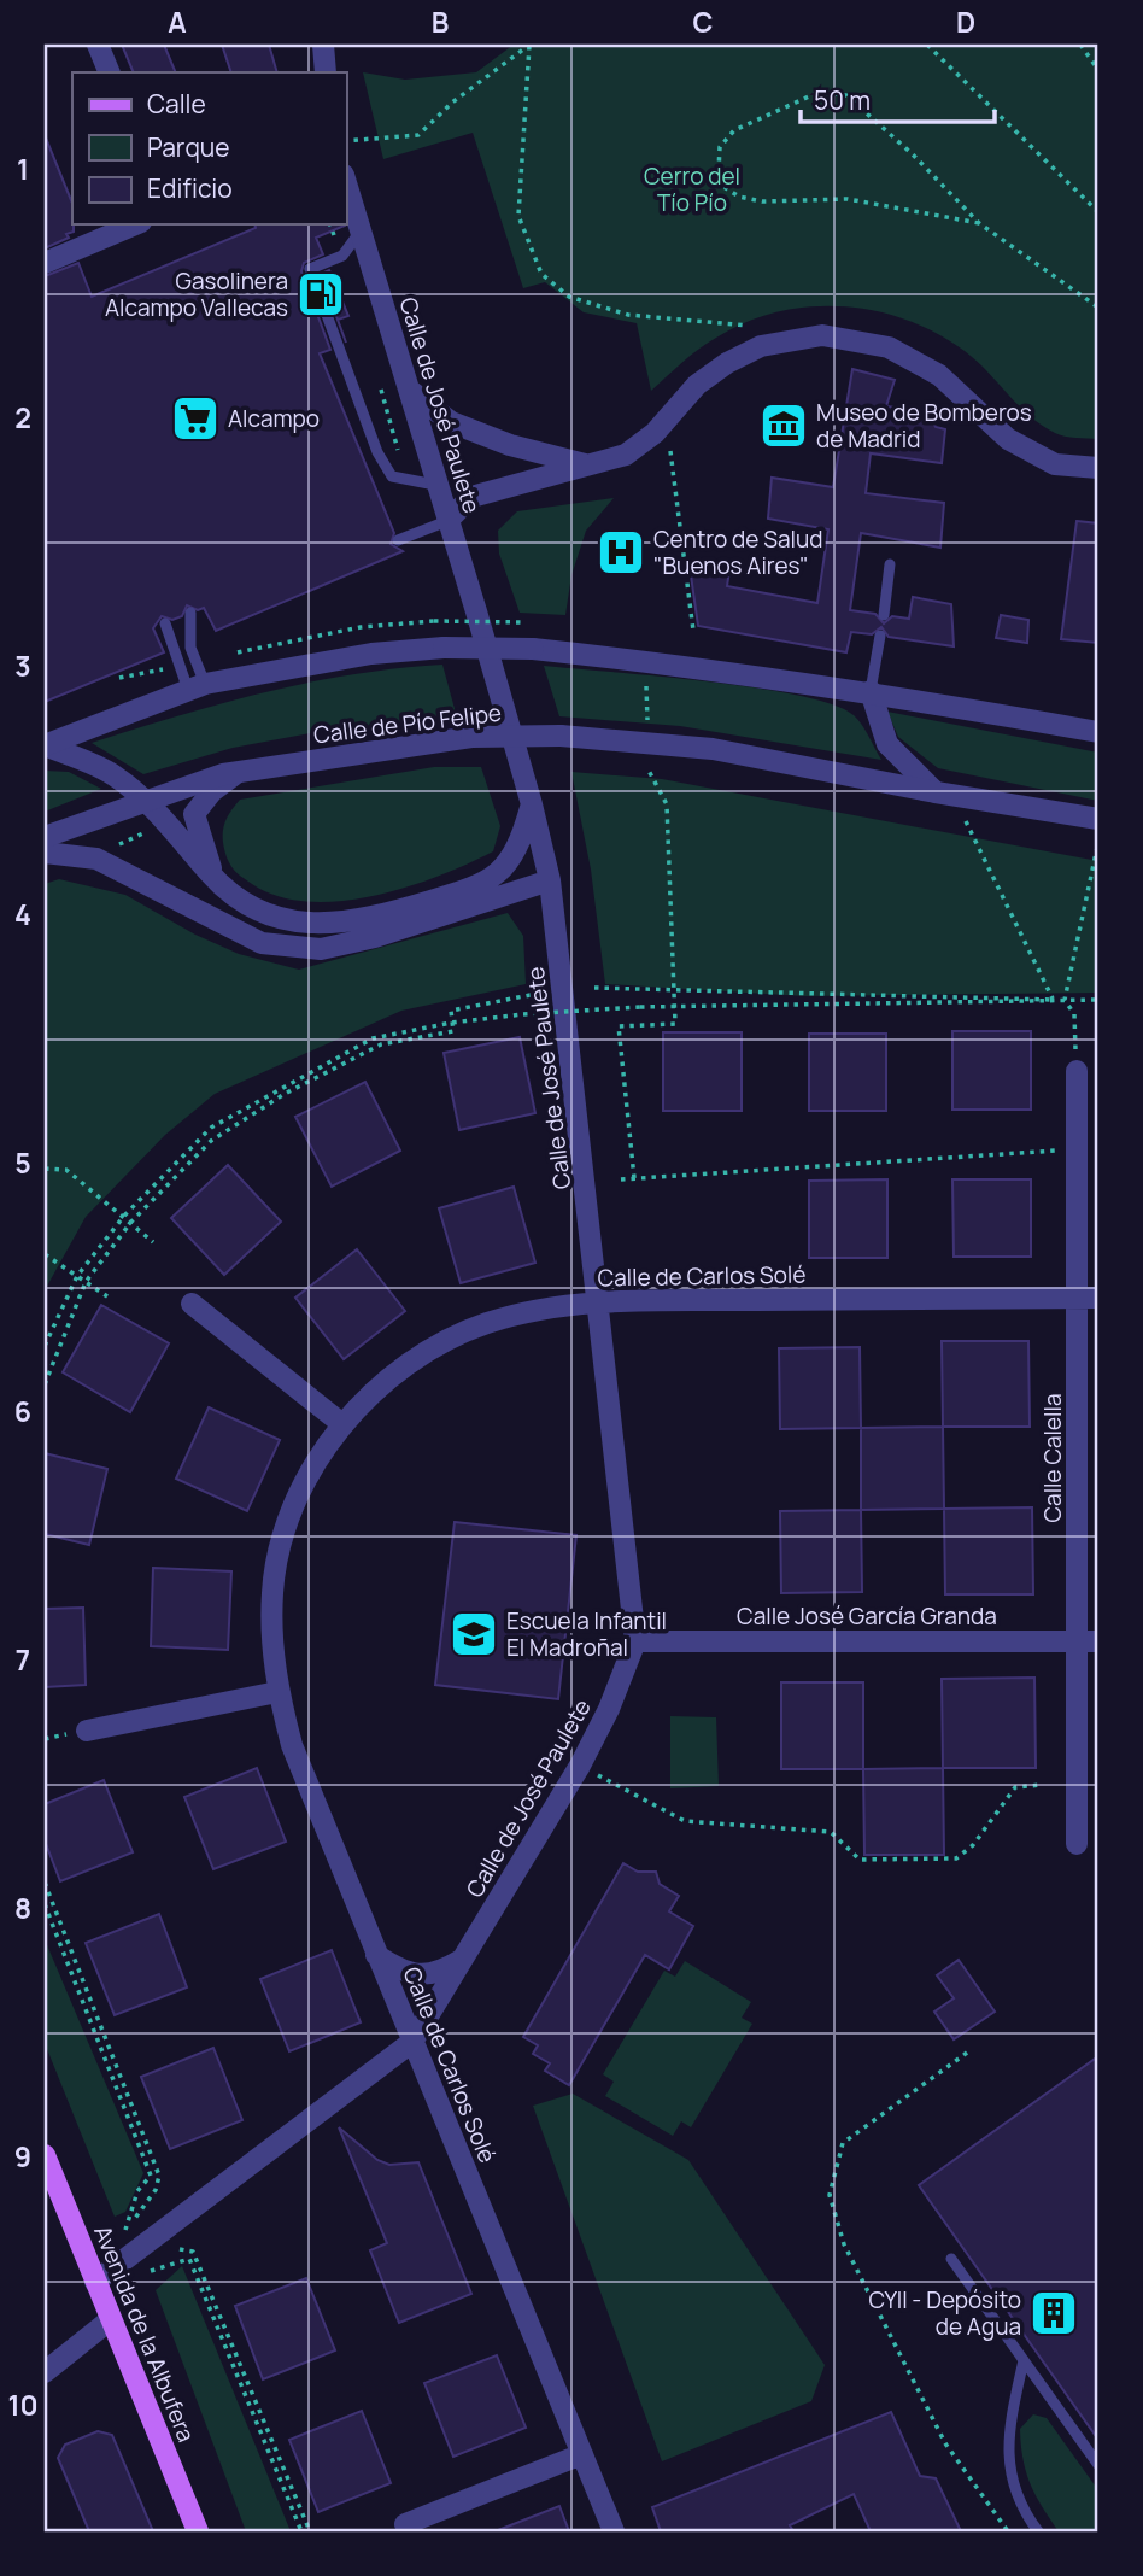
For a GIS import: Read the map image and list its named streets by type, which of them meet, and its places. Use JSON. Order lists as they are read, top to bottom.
{
  "streets": {
    "main road": ["Avenida de la Albufera"],
    "street": [
      "Calle de José Paulete",
      "Calle de Pío Felipe",
      "Calle de Carlos Solé",
      "Calle Calella",
      "Calle José García Granda"
    ]
  },
  "crossings": [
    ["Calle de José Paulete", "Calle de Carlos Solé"],
    ["Calle de José Paulete", "Calle José García Granda"],
    ["Calle de José Paulete", "Avenida de la Albufera"],
    ["Calle de Carlos Solé", "Calle Calella"],
    ["Calle Calella", "Calle José García Granda"]
  ],
  "parks": ["Cerro del Tío Pío"],
  "places": {
    "fuel station": ["Gasolinera Alcampo Vallecas"],
    "supermarket": ["Alcampo"],
    "museum": ["Museo de Bomberos de Madrid"],
    "hospital": ["Centro de Salud \"Buenos Aires\""],
    "school or university": ["Escuela Infantil El Madroñal"],
    "building": ["CYII - Depósito de Agua"]
  },
  "legend": ["Calle", "Parque", "Edificio"],
  "scale_bar": "50 m",
  "grid": {
    "columns": [
      "A",
      "B",
      "C",
      "D"
    ],
    "rows": [
      "1",
      "2",
      "3",
      "4",
      "5",
      "6",
      "7",
      "8",
      "9",
      "10"
    ]
  }
}
